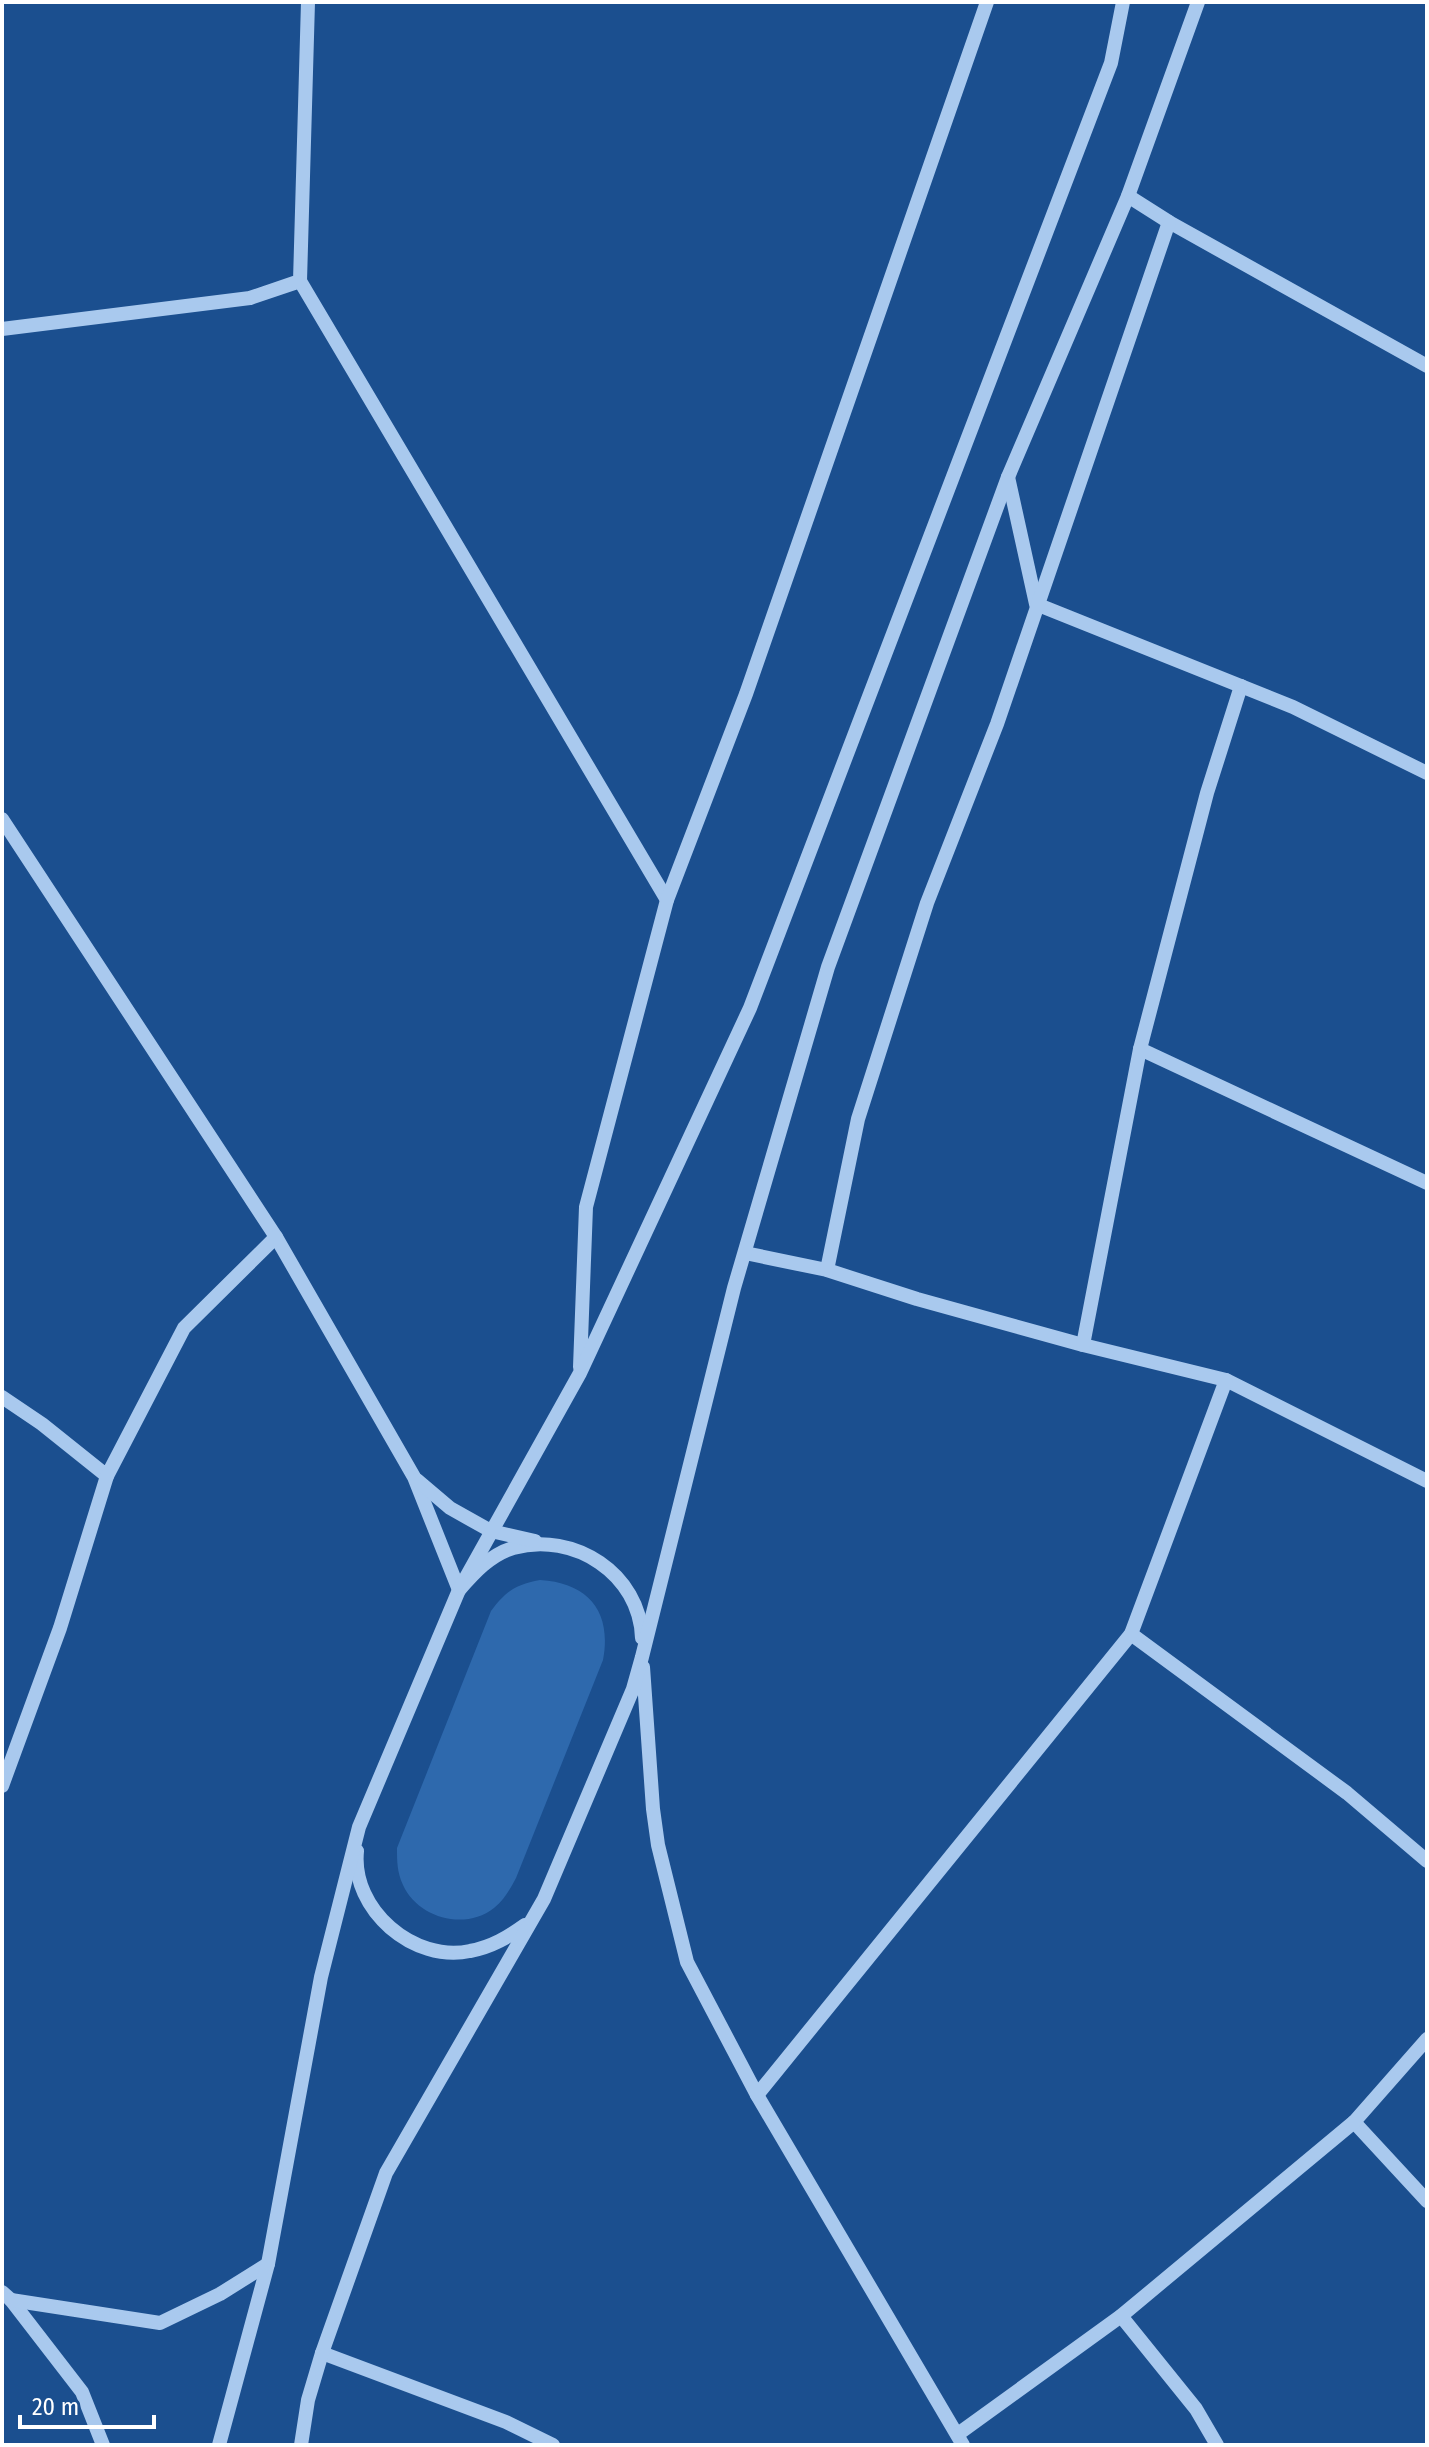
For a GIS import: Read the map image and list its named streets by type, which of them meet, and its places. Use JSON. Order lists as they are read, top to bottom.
{
  "scale_bar": "20 m"
}
